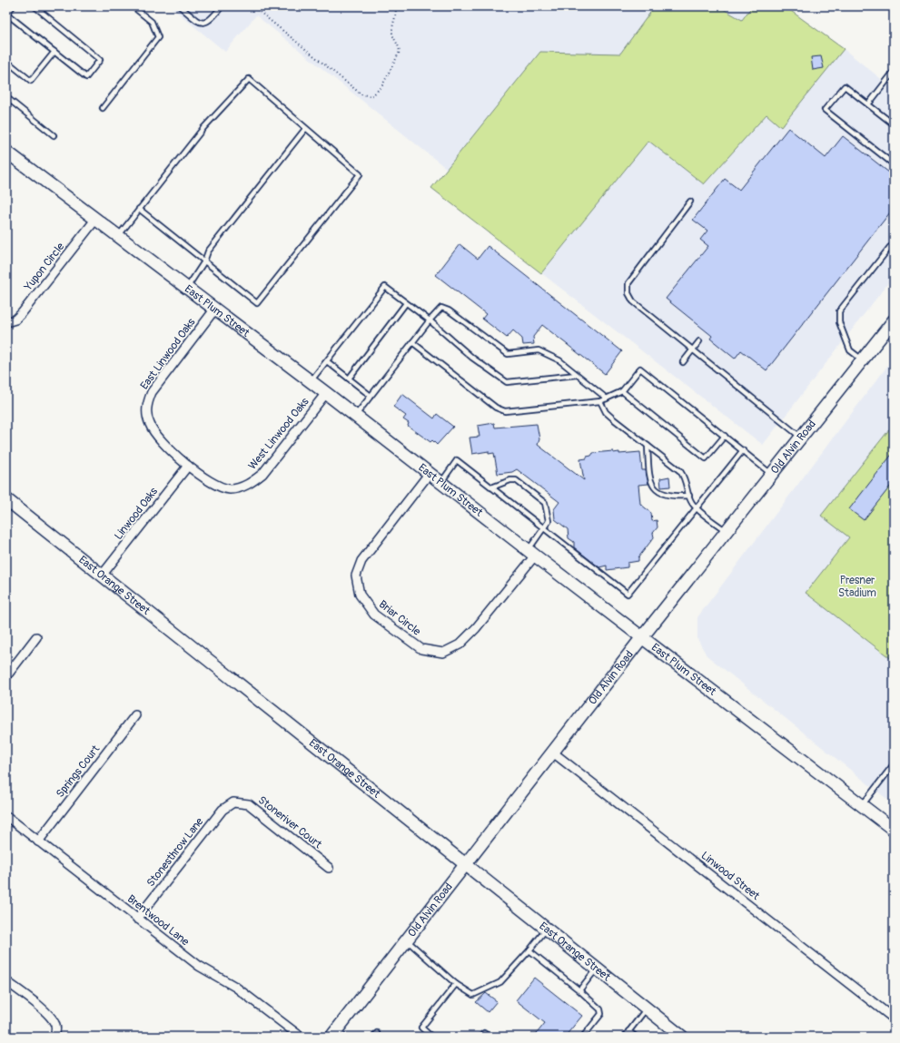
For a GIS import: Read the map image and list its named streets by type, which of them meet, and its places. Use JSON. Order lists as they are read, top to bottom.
{
  "streets": {
    "street": [
      "Yupon Circle",
      "East Plum Street",
      "East Linwood Oaks",
      "West Linwood Oaks",
      "Old Alvin Road",
      "Linwood Oaks",
      "East Orange Street",
      "Briar Circle",
      "Springs Court",
      "Stoneriver Court",
      "Stonesthrow Lane",
      "Linwood Street",
      "Brentwood Lane"
    ]
  },
  "crossings": [
    ["Yupon Circle", "East Plum Street"],
    ["East Plum Street", "East Linwood Oaks"],
    ["East Plum Street", "West Linwood Oaks"],
    ["East Plum Street", "Old Alvin Road"],
    ["East Plum Street", "Briar Circle"],
    ["East Linwood Oaks", "West Linwood Oaks"],
    ["East Linwood Oaks", "Linwood Oaks"],
    ["West Linwood Oaks", "Linwood Oaks"],
    ["Old Alvin Road", "East Orange Street"],
    ["Old Alvin Road", "Linwood Street"],
    ["Linwood Oaks", "East Orange Street"],
    ["Springs Court", "Brentwood Lane"],
    ["Stoneriver Court", "Stonesthrow Lane"],
    ["Stonesthrow Lane", "Brentwood Lane"]
  ],
  "parks": ["Presner Stadium"]
}
